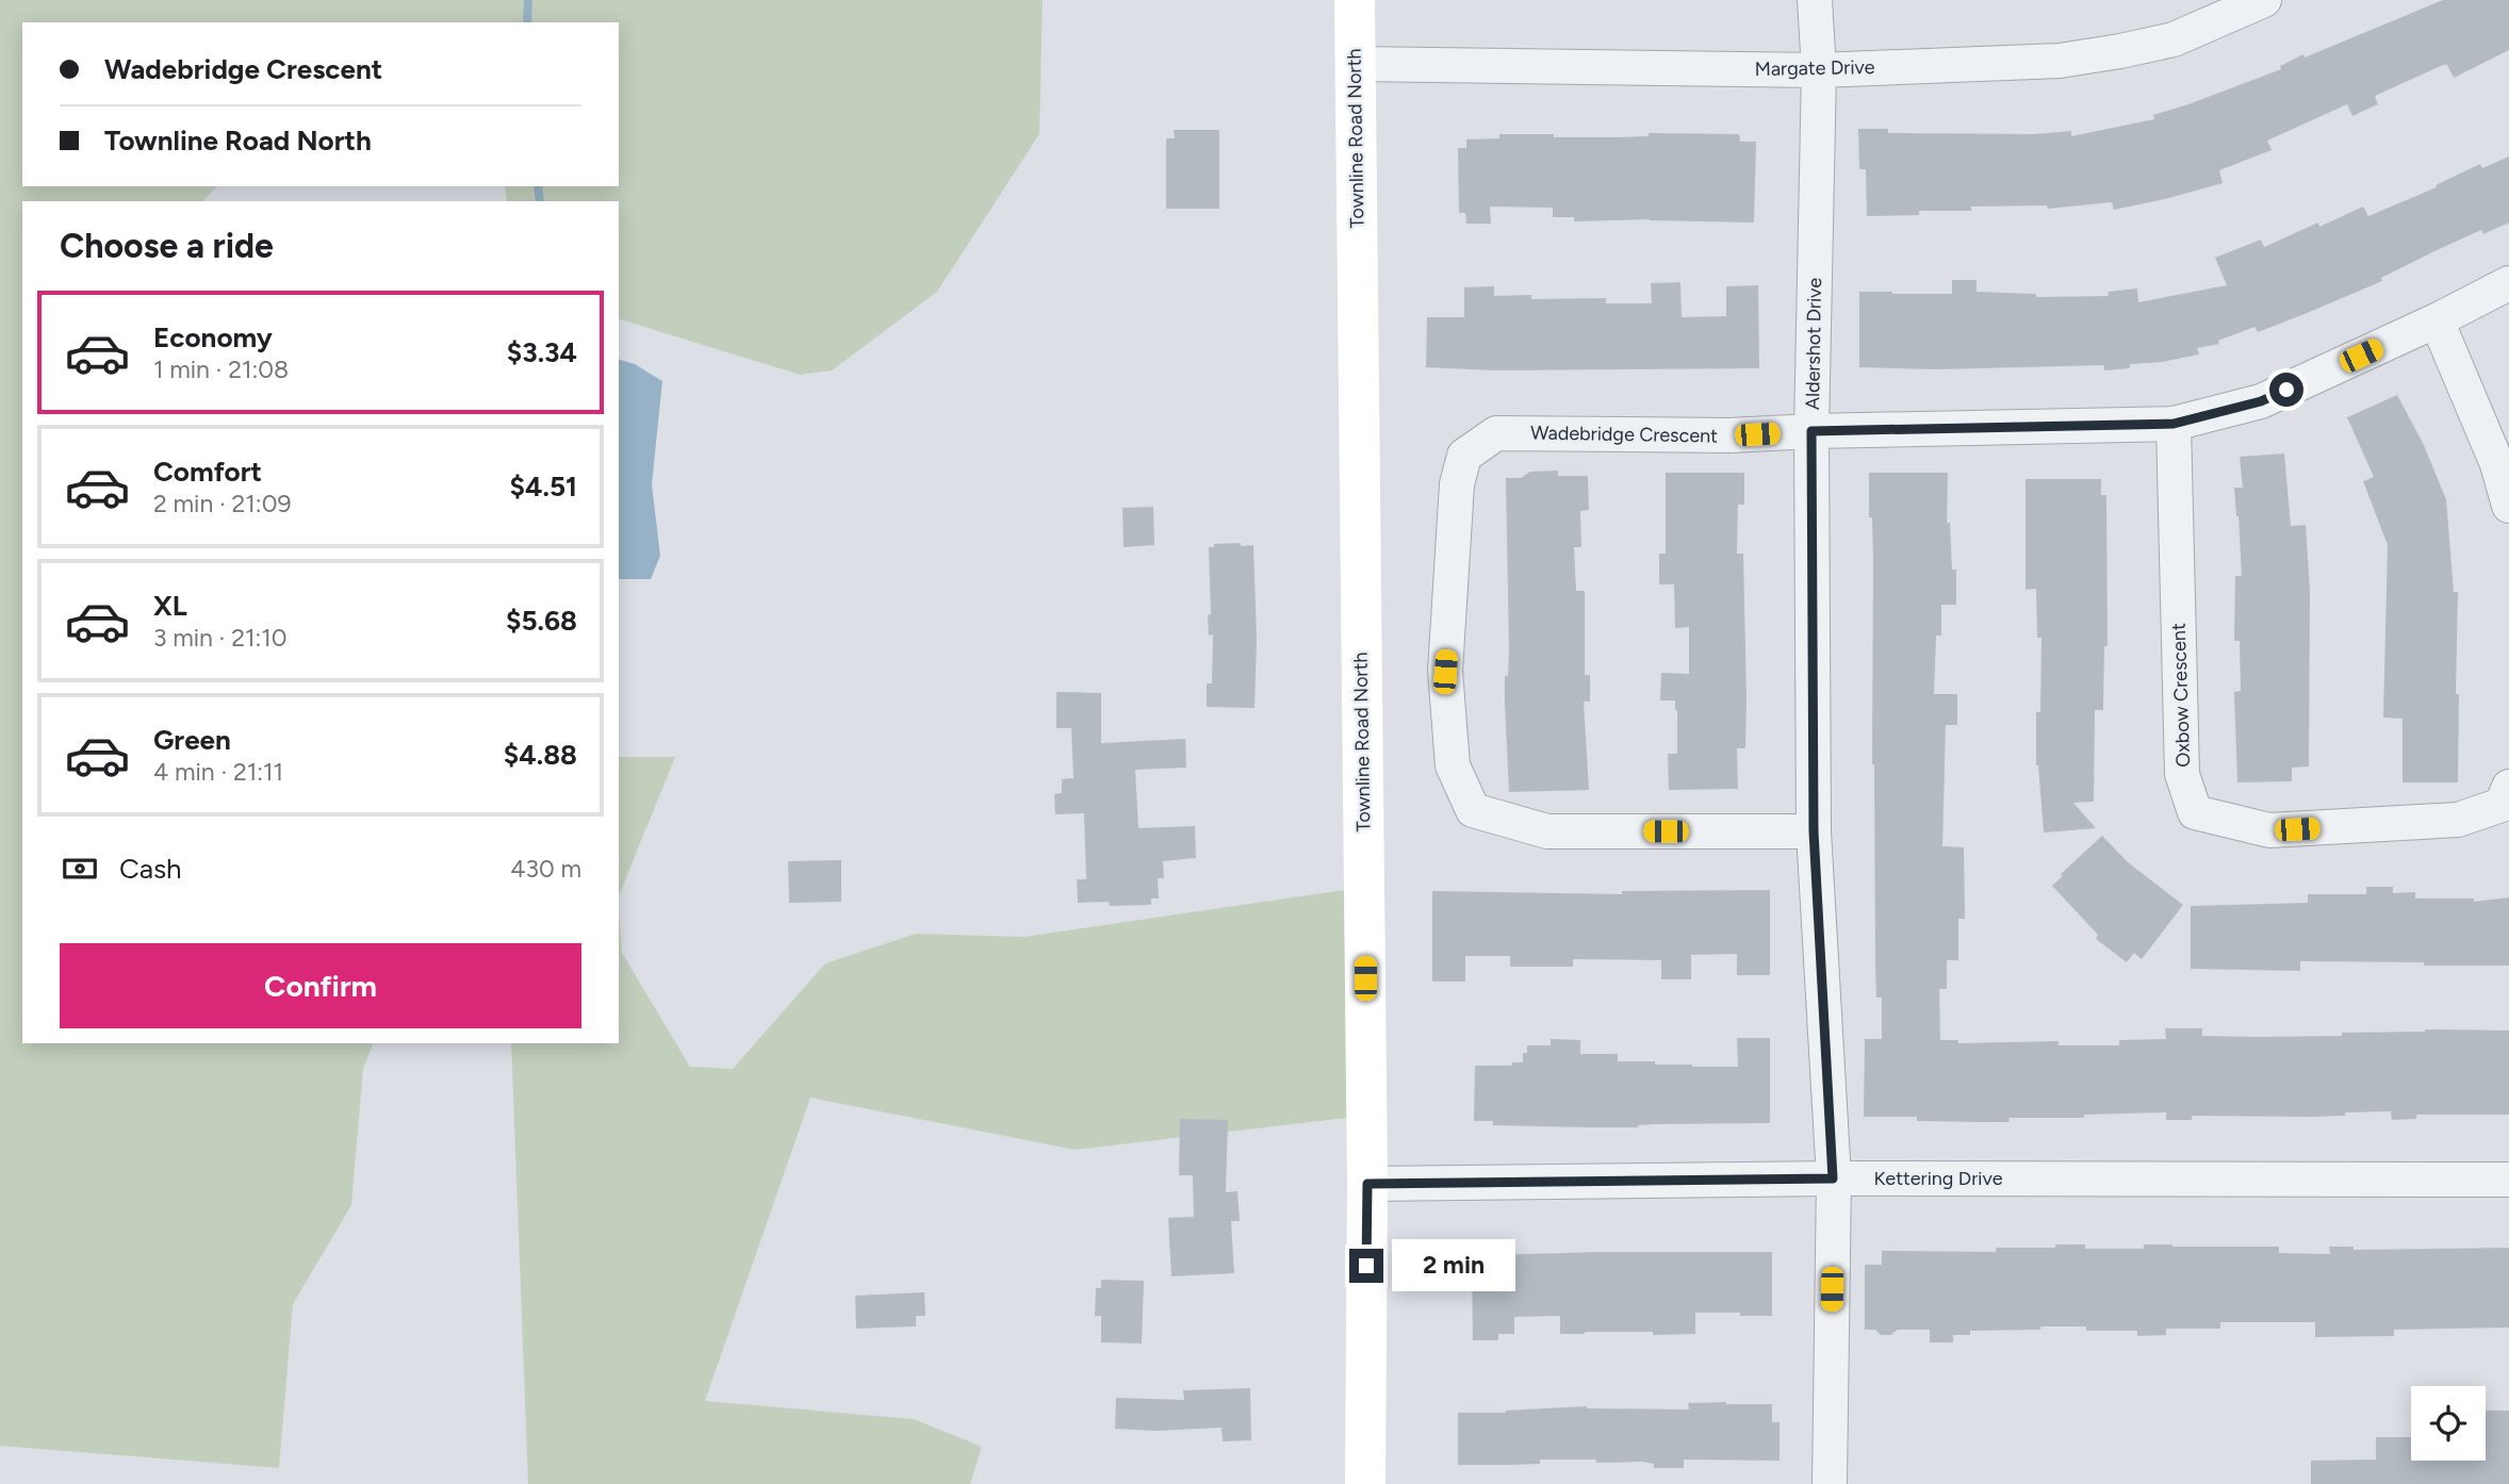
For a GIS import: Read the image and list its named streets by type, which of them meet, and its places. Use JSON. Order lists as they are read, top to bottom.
{
  "streets": {
    "main road": ["Townline Road North"],
    "street": [
      "Margate Drive",
      "Aldershot Drive",
      "Wadebridge Crescent",
      "Oxbow Crescent",
      "Kettering Drive"
    ]
  },
  "crossings": [
    ["Margate Drive", "Townline Road North"],
    ["Margate Drive", "Aldershot Drive"],
    ["Townline Road North", "Kettering Drive"],
    ["Aldershot Drive", "Wadebridge Crescent"],
    ["Aldershot Drive", "Kettering Drive"],
    ["Wadebridge Crescent", "Oxbow Crescent"]
  ],
  "page": {
    "banner": ["Wadebridge Crescent", "Townline Road North"],
    "heading": "Choose a ride",
    "list": [
      {
        "name": "Economy",
        "note": "1 min · 21:08",
        "value": "$3.34"
      },
      {
        "name": "Comfort",
        "note": "2 min · 21:09",
        "value": "$4.51"
      },
      {
        "name": "XL",
        "note": "3 min · 21:10",
        "value": "$5.68"
      },
      {
        "name": "Green",
        "note": "4 min · 21:11",
        "value": "$4.88"
      }
    ],
    "pay": ["Cash", "430 m"],
    "buttons": "Confirm",
    "bubble": "2 min"
  }
}
